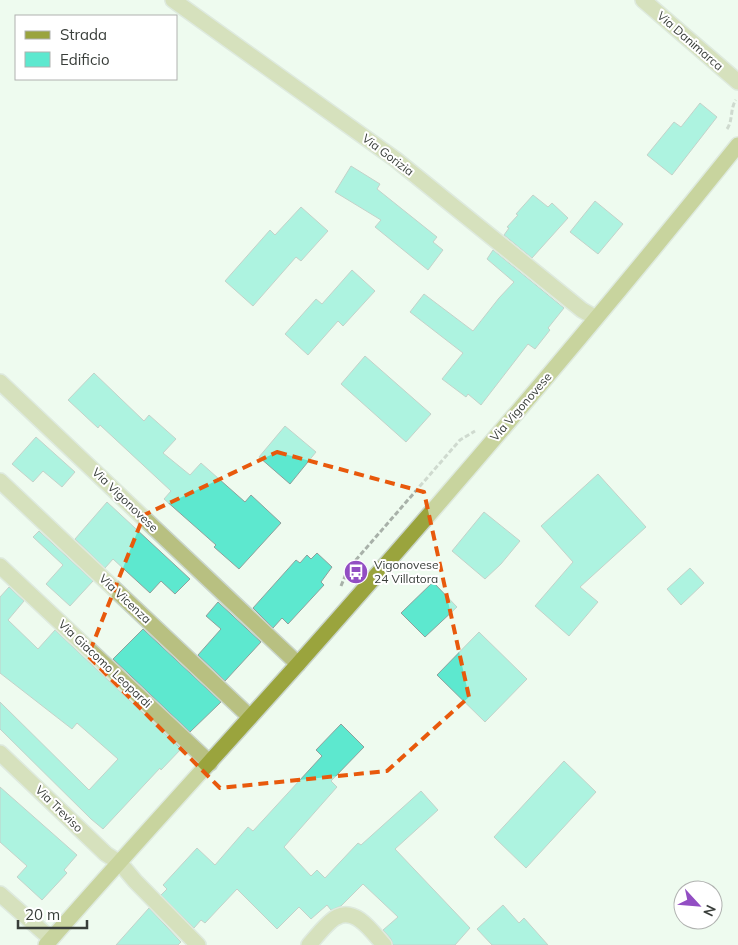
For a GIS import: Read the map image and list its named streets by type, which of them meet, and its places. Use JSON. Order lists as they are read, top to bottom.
{
  "streets": {
    "main road": ["Via Vigonovese"],
    "street": [
      "Via Danimarca",
      "Via Gorizia",
      "Via Vicenza",
      "Via Giacomo Leopardi",
      "Via Treviso"
    ]
  },
  "crossings": [
    ["Via Gorizia", "Via Vigonovese"],
    ["Via Vigonovese", "Via Vicenza"],
    ["Via Vigonovese", "Via Giacomo Leopardi"],
    ["Via Vigonovese", "Via Treviso"]
  ],
  "places": {
    "bus stop": ["Vigonovese 24 Villatora"]
  },
  "legend": ["Strada", "Edificio"],
  "scale_bar": "20 m",
  "north": "bottom right"
}
